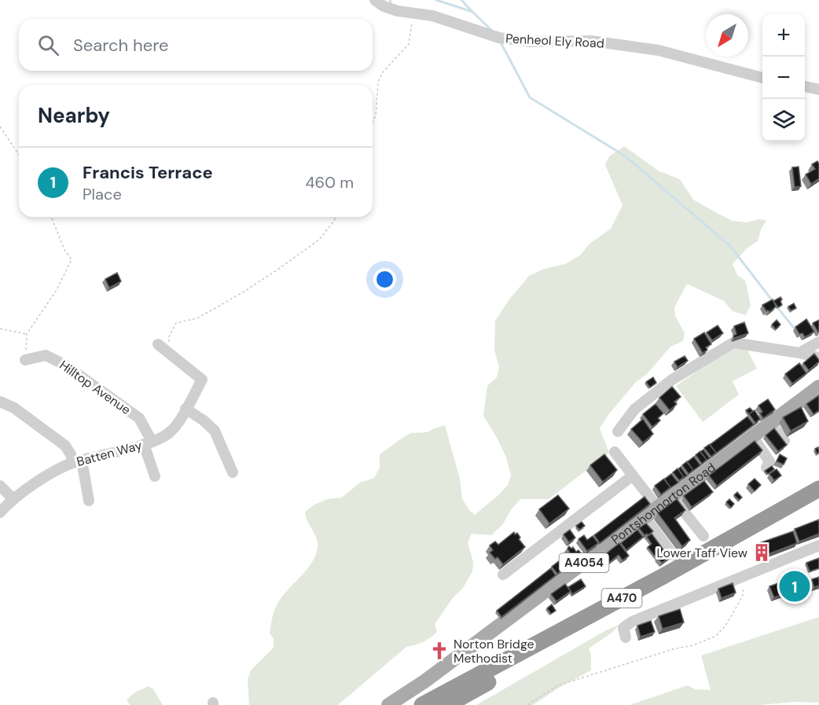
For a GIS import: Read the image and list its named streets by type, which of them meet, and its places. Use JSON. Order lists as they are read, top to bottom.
{
  "streets": {
    "highway": ["A470"],
    "main road": ["Pontshonnorton Road", "A4054"],
    "street": ["Penheol Ely Road", "Hilltop Avenue", "Batten Way"]
  },
  "crossings": [
    ["Hilltop Avenue", "Batten Way"],
    ["Pontshonnorton Road", "A4054"]
  ],
  "places": {
    "building": ["Lower Taff View"],
    "church": ["Norton Bridge Methodist"]
  },
  "north": "bottom left",
  "page": {
    "map_buttons": ["+", "−"],
    "search": "Search here",
    "heading": "Nearby",
    "list": [
      {
        "mark": "1",
        "name": "Francis Terrace",
        "note": "Place",
        "value": "460 m"
      }
    ],
    "pins": "1"
  }
}
